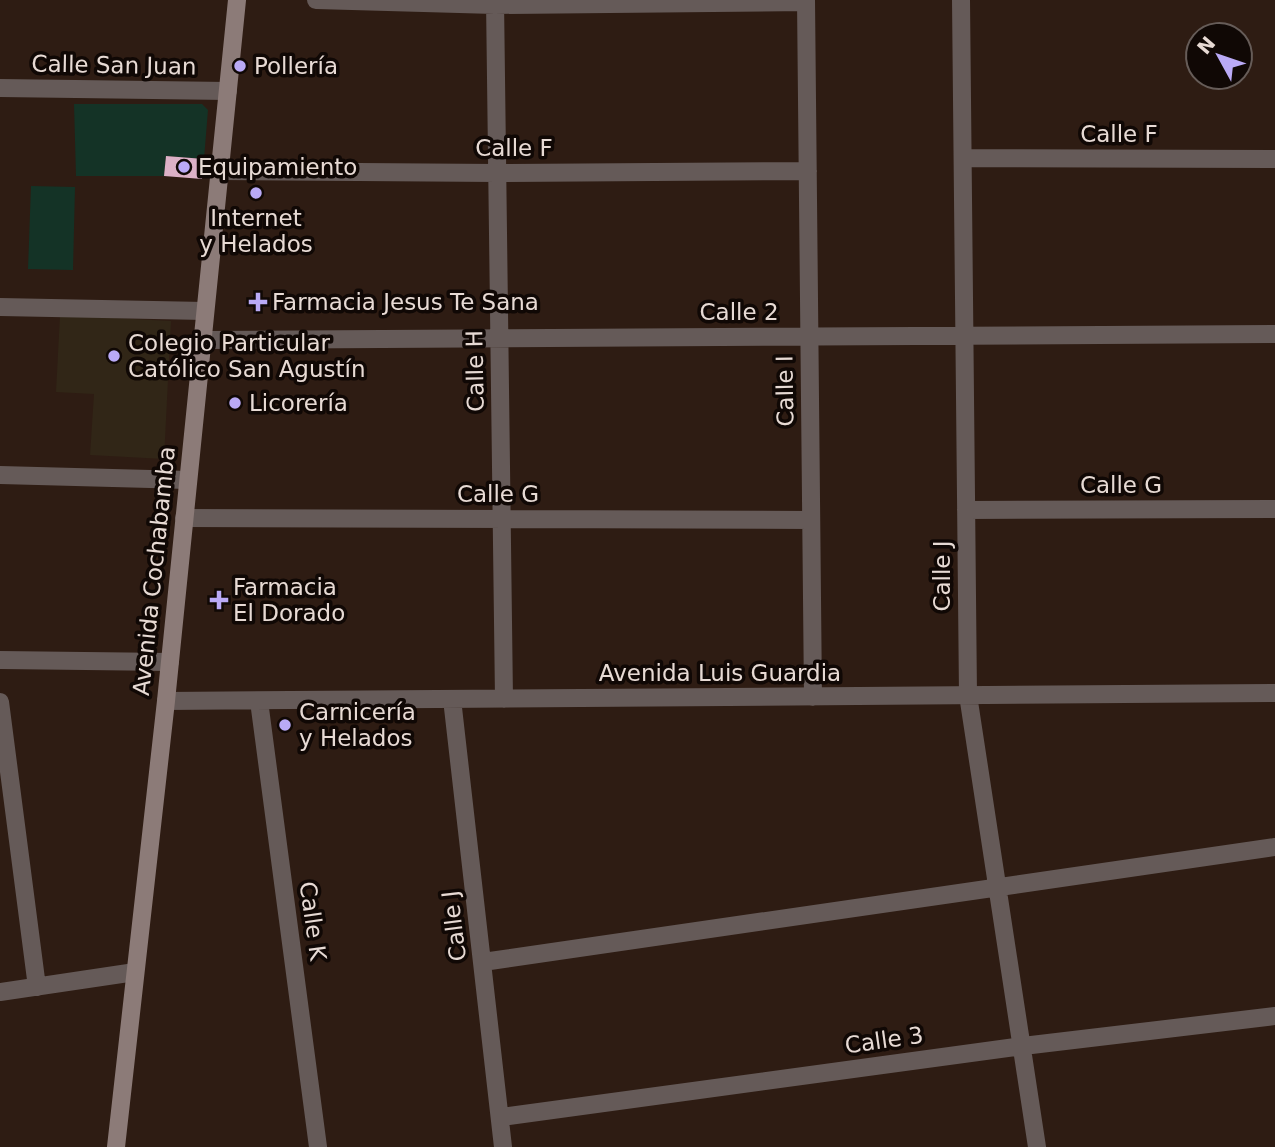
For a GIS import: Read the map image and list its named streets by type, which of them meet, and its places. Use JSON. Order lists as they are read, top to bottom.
{
  "streets": {
    "main road": ["Avenida Cochabamba"],
    "street": [
      "Calle San Juan",
      "Calle F",
      "Calle 2",
      "Calle H",
      "Calle I",
      "Calle G",
      "Calle J",
      "Avenida Luis Guardia",
      "Calle K",
      "Calle 3"
    ]
  },
  "crossings": [
    ["Calle San Juan", "Avenida Cochabamba"],
    ["Calle F", "Calle H"],
    ["Calle F", "Calle I"],
    ["Calle F", "Avenida Cochabamba"],
    ["Calle F", "Calle J"],
    ["Calle 2", "Calle H"],
    ["Calle 2", "Calle I"],
    ["Calle 2", "Avenida Cochabamba"],
    ["Calle 2", "Calle J"],
    ["Calle H", "Calle G"],
    ["Calle H", "Avenida Luis Guardia"],
    ["Calle I", "Calle G"],
    ["Calle I", "Avenida Luis Guardia"],
    ["Calle G", "Avenida Cochabamba"],
    ["Calle G", "Calle J"],
    ["Avenida Cochabamba", "Avenida Luis Guardia"],
    ["Calle J", "Avenida Luis Guardia"],
    ["Calle J", "Calle 3"],
    ["Avenida Luis Guardia", "Calle K"]
  ],
  "places": {
    "other": [
      "Pollería",
      "Equipamiento",
      "Internet y Helados",
      "Colegio Particular Católico San Agustín",
      "Licorería",
      "Carnicería y Helados"
    ],
    "health": ["Farmacia Jesus Te Sana", "Farmacia El Dorado"]
  },
  "north": "top left"
}
